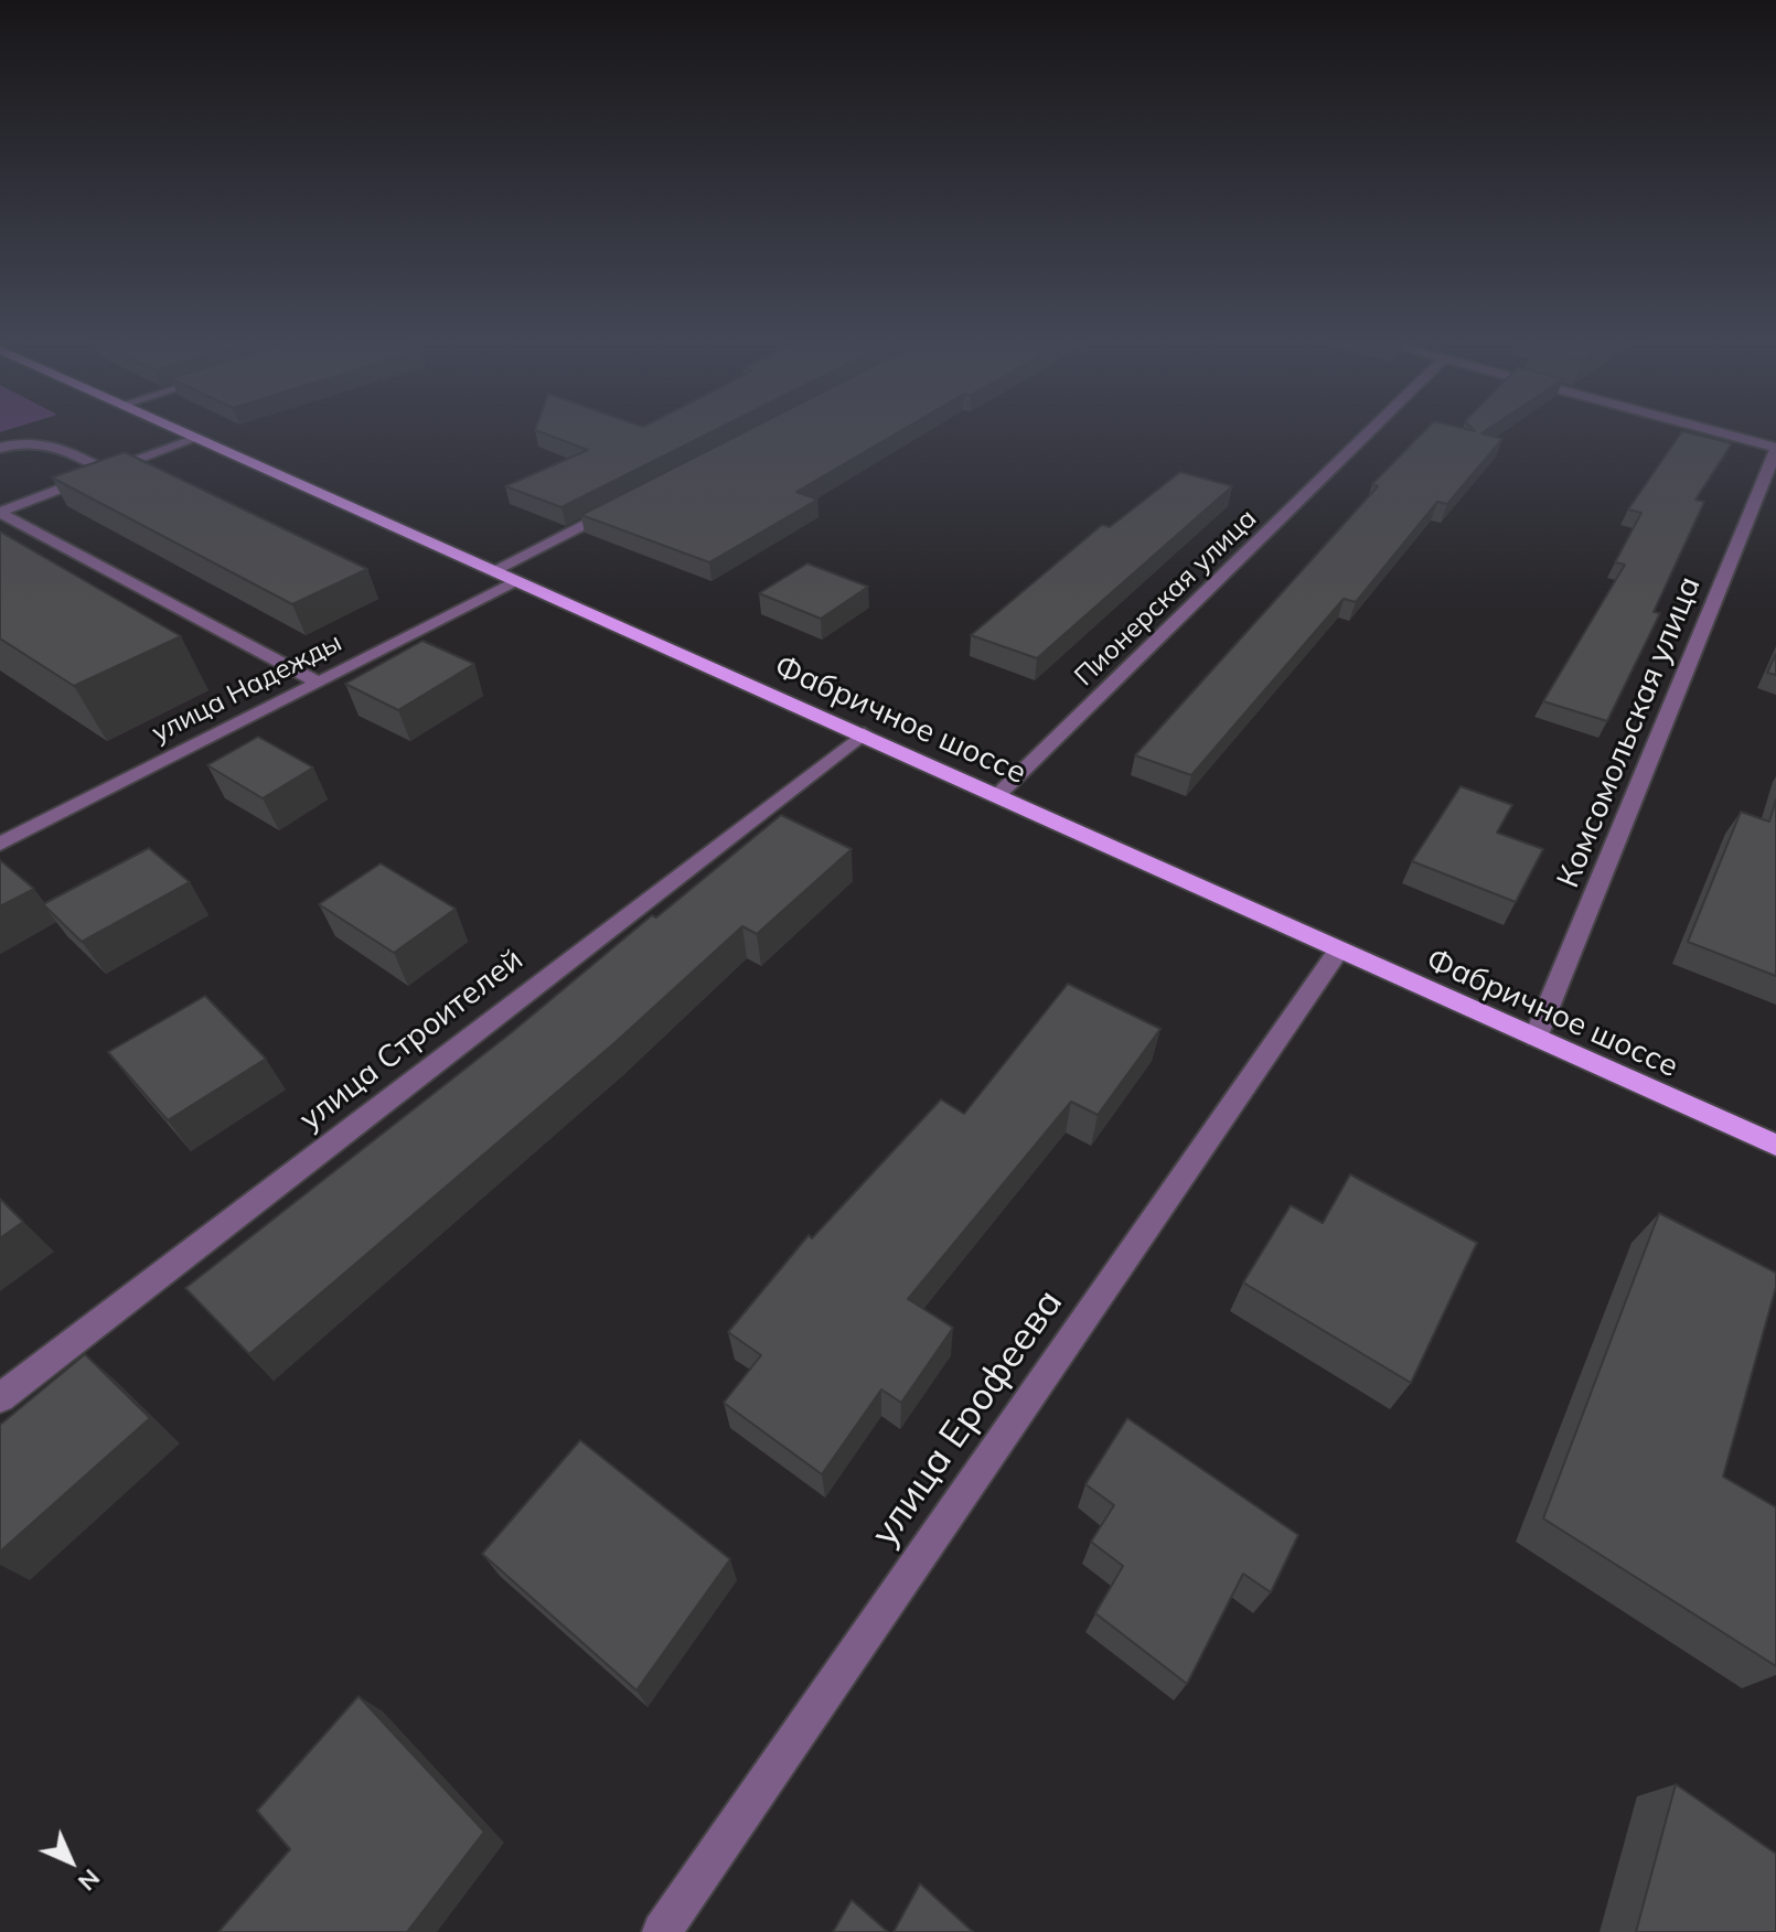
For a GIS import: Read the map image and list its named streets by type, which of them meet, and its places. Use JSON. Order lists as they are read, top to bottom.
{
  "streets": {
    "main road": ["Фабричное шоссе"],
    "street": [
      "Пионерская улица",
      "улица Надежды",
      "Комсомольская улица",
      "улица Строителей",
      "улица Ерофеева"
    ]
  },
  "crossings": [
    ["Пионерская улица", "Фабричное шоссе"],
    ["улица Надежды", "Фабричное шоссе"],
    ["Фабричное шоссе", "Комсомольская улица"],
    ["Фабричное шоссе", "улица Строителей"],
    ["Фабричное шоссе", "улица Ерофеева"]
  ],
  "north": "bottom right"
}
